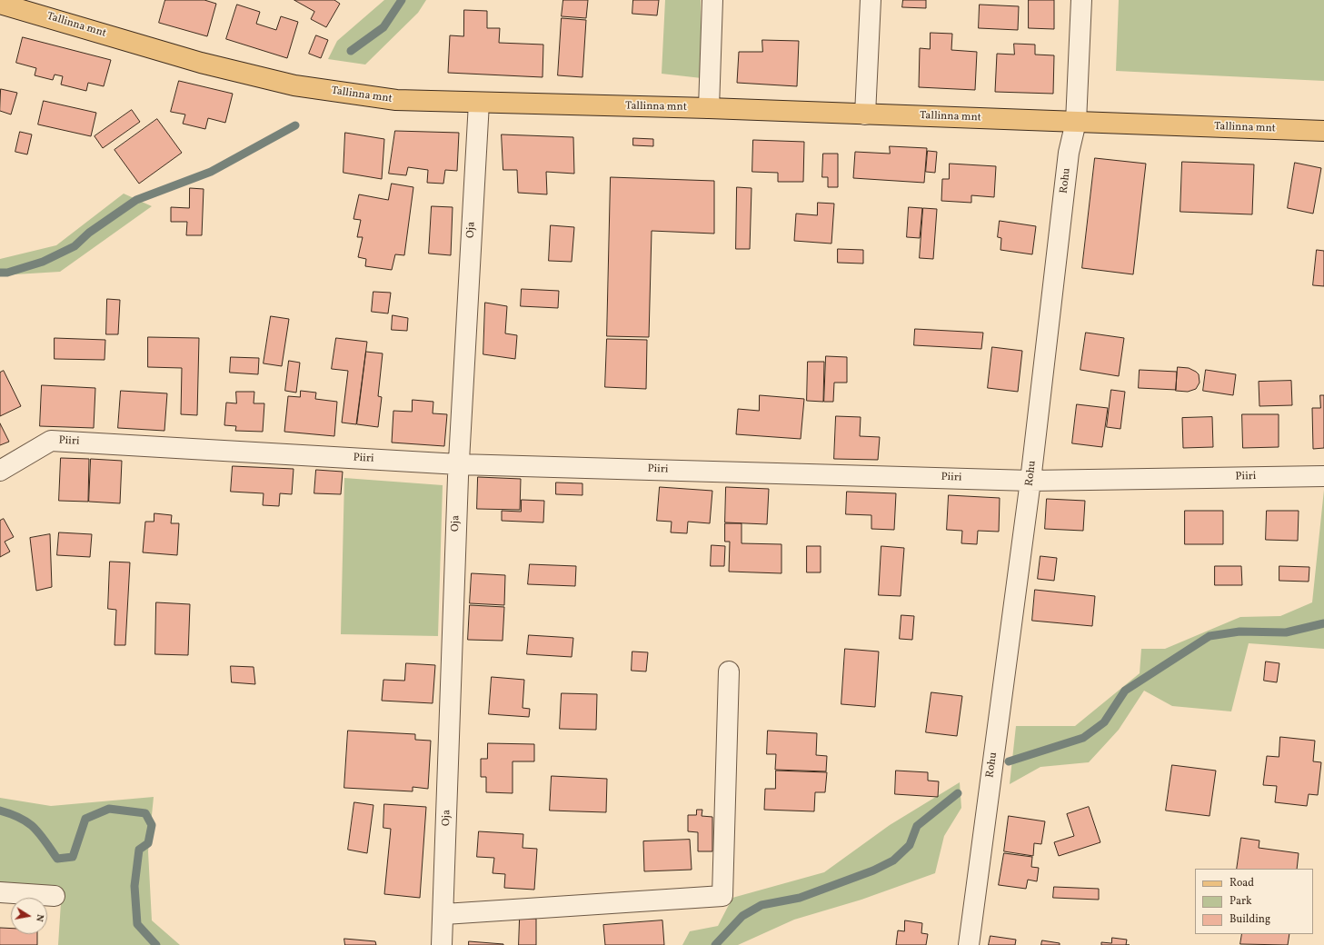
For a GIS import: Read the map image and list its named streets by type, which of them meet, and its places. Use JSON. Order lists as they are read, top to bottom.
{
  "streets": {
    "main road": ["Tallinna mnt"],
    "street": ["Rohu", "Oja", "Piiri"]
  },
  "crossings": [
    ["Tallinna mnt", "Rohu"],
    ["Tallinna mnt", "Oja"],
    ["Rohu", "Piiri"],
    ["Oja", "Piiri"]
  ],
  "legend": ["Road", "Park", "Building"],
  "north": "right"
}
